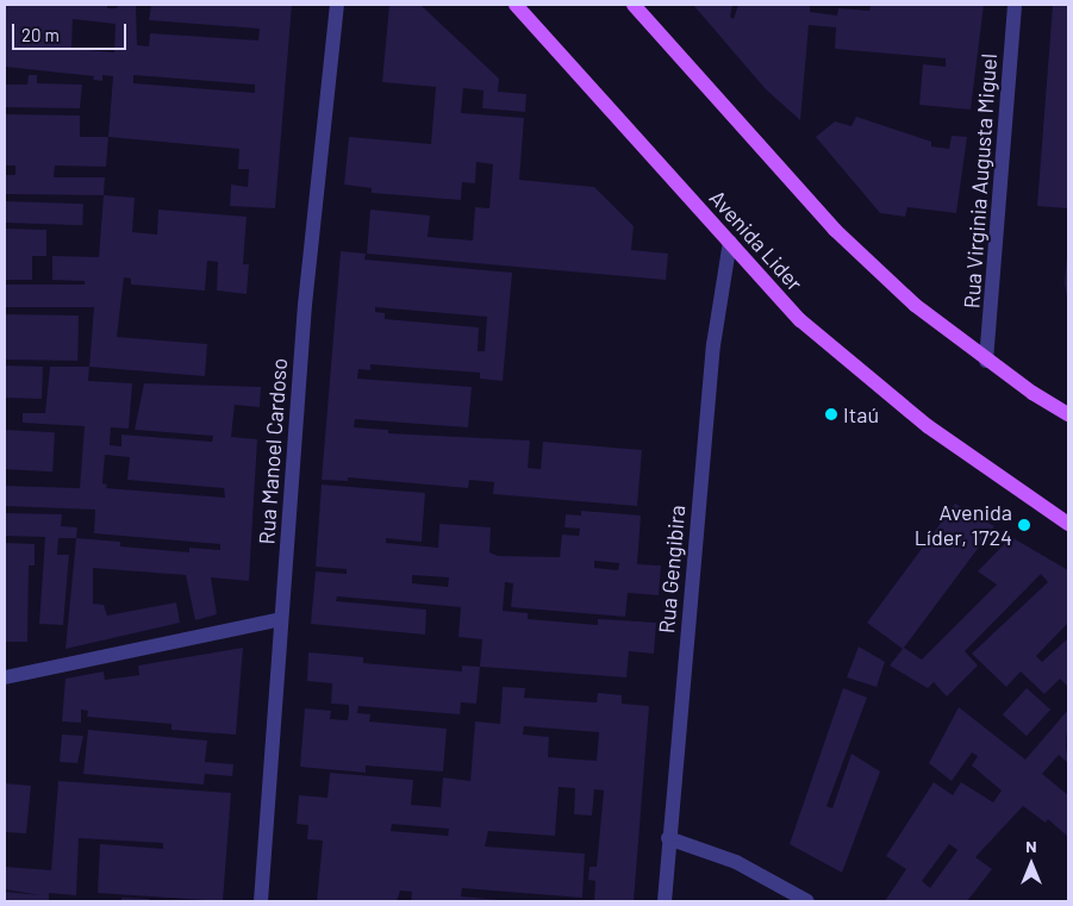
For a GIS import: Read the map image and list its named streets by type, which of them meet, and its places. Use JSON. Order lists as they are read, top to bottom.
{
  "streets": {
    "main road": ["Avenida Lider"],
    "street": ["Rua Virginia Augusta Miguel", "Rua Manoel Cardoso", "Rua Gengibira"]
  },
  "crossings": [
    ["Avenida Lider", "Rua Gengibira"]
  ],
  "places": ["Itaú", "Avenida Líder, 1724"],
  "scale_bar": "20 m",
  "north": "top"
}
